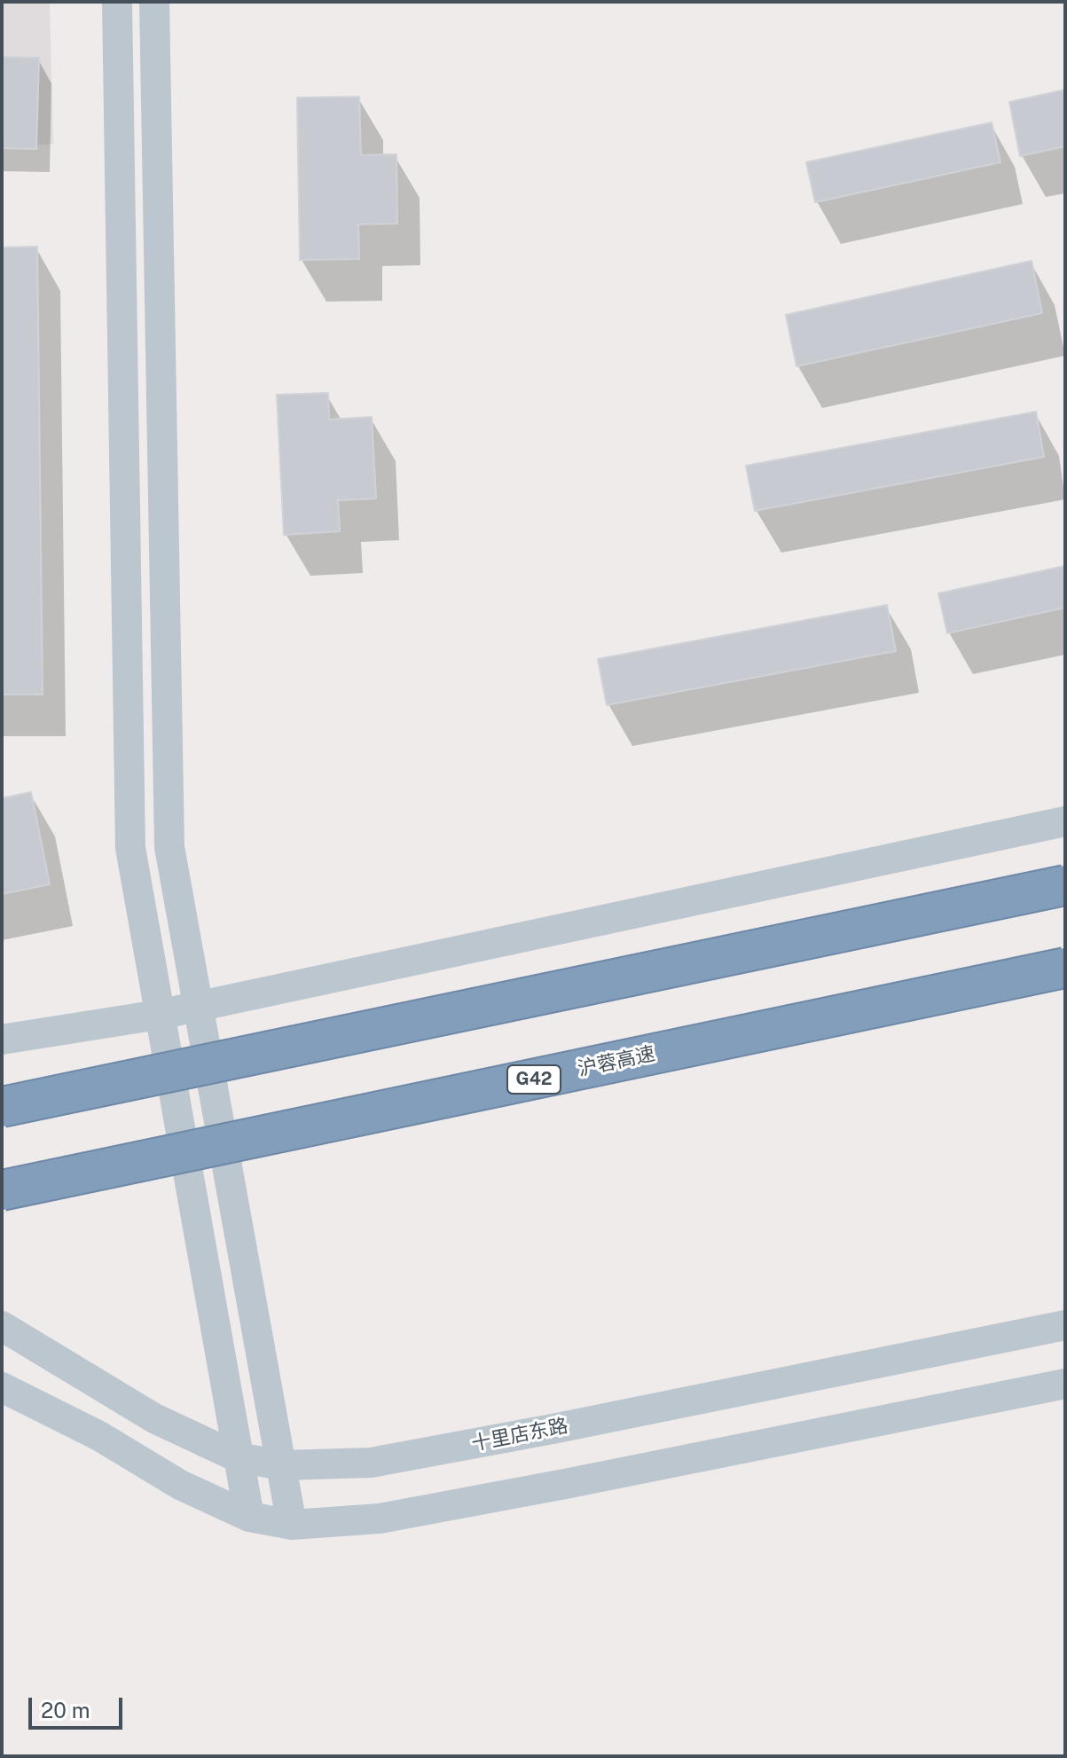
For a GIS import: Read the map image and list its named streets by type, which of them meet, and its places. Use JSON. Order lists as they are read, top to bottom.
{
  "streets": {
    "highway": ["沪蓉高速", "G42"],
    "street": ["十里店东路"]
  },
  "scale_bar": "20 m"
}
